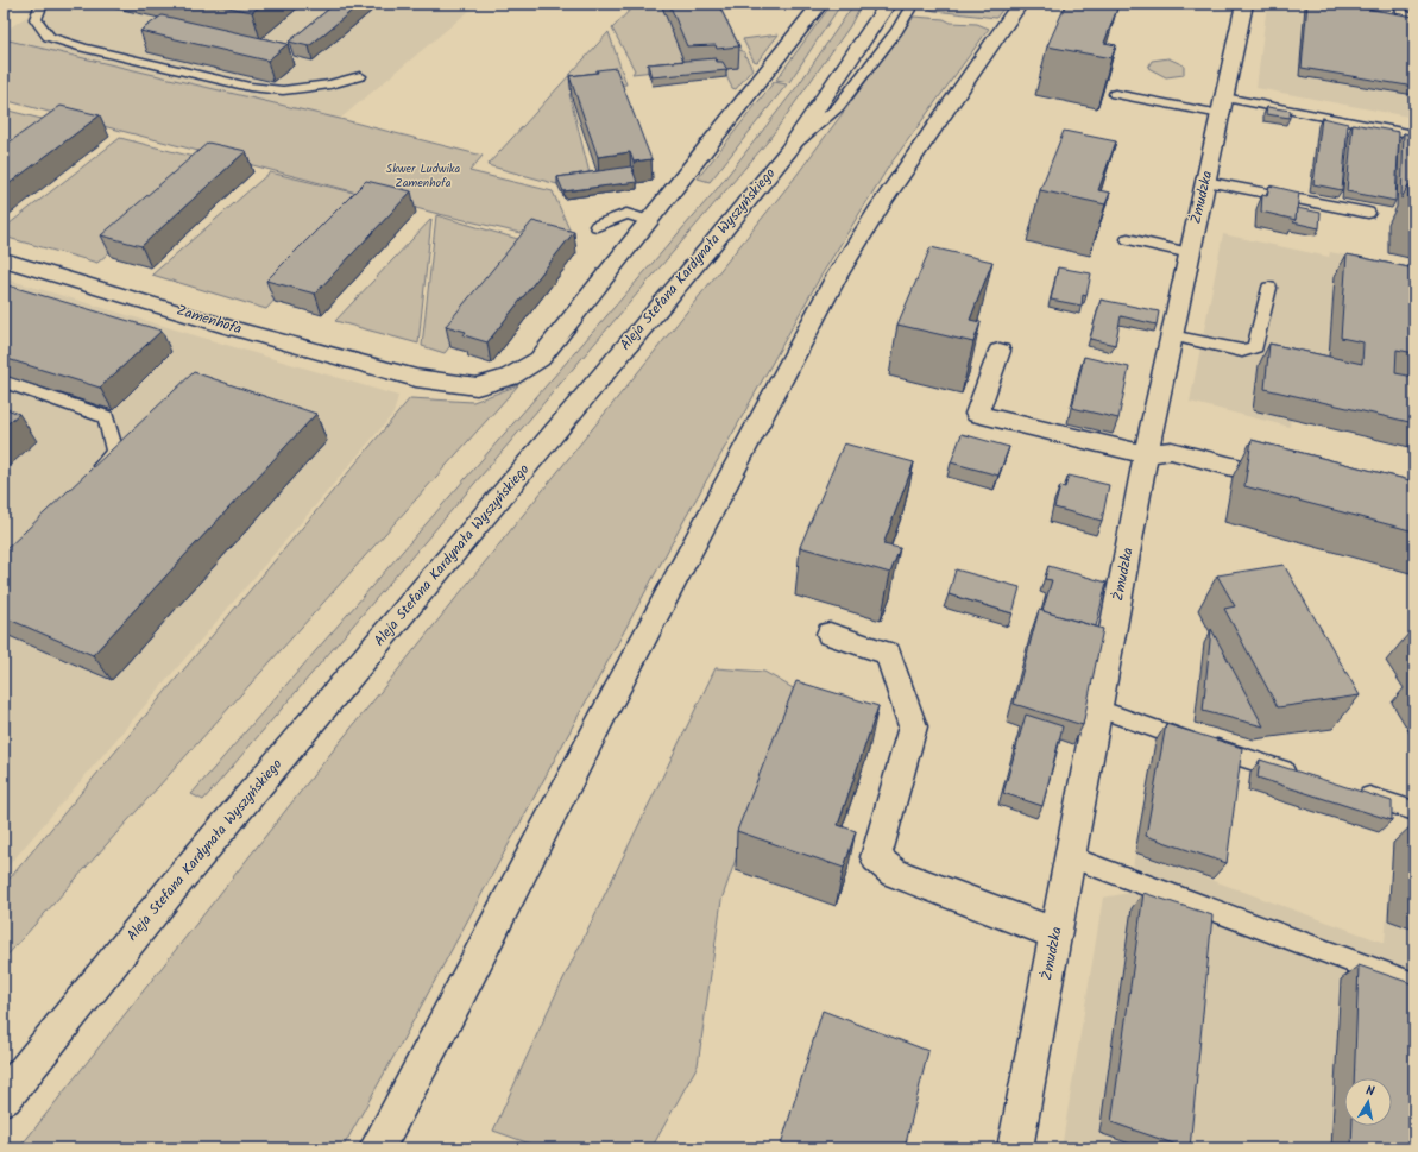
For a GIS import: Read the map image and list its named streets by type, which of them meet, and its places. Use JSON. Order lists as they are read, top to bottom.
{
  "streets": {
    "street": ["Żmudzka", "Aleja Stefana Kardynała Wyszyńskiego", "Zamenhofa"]
  },
  "parks": ["Skwer Ludwika Zamenhofa"],
  "north": "top"
}
